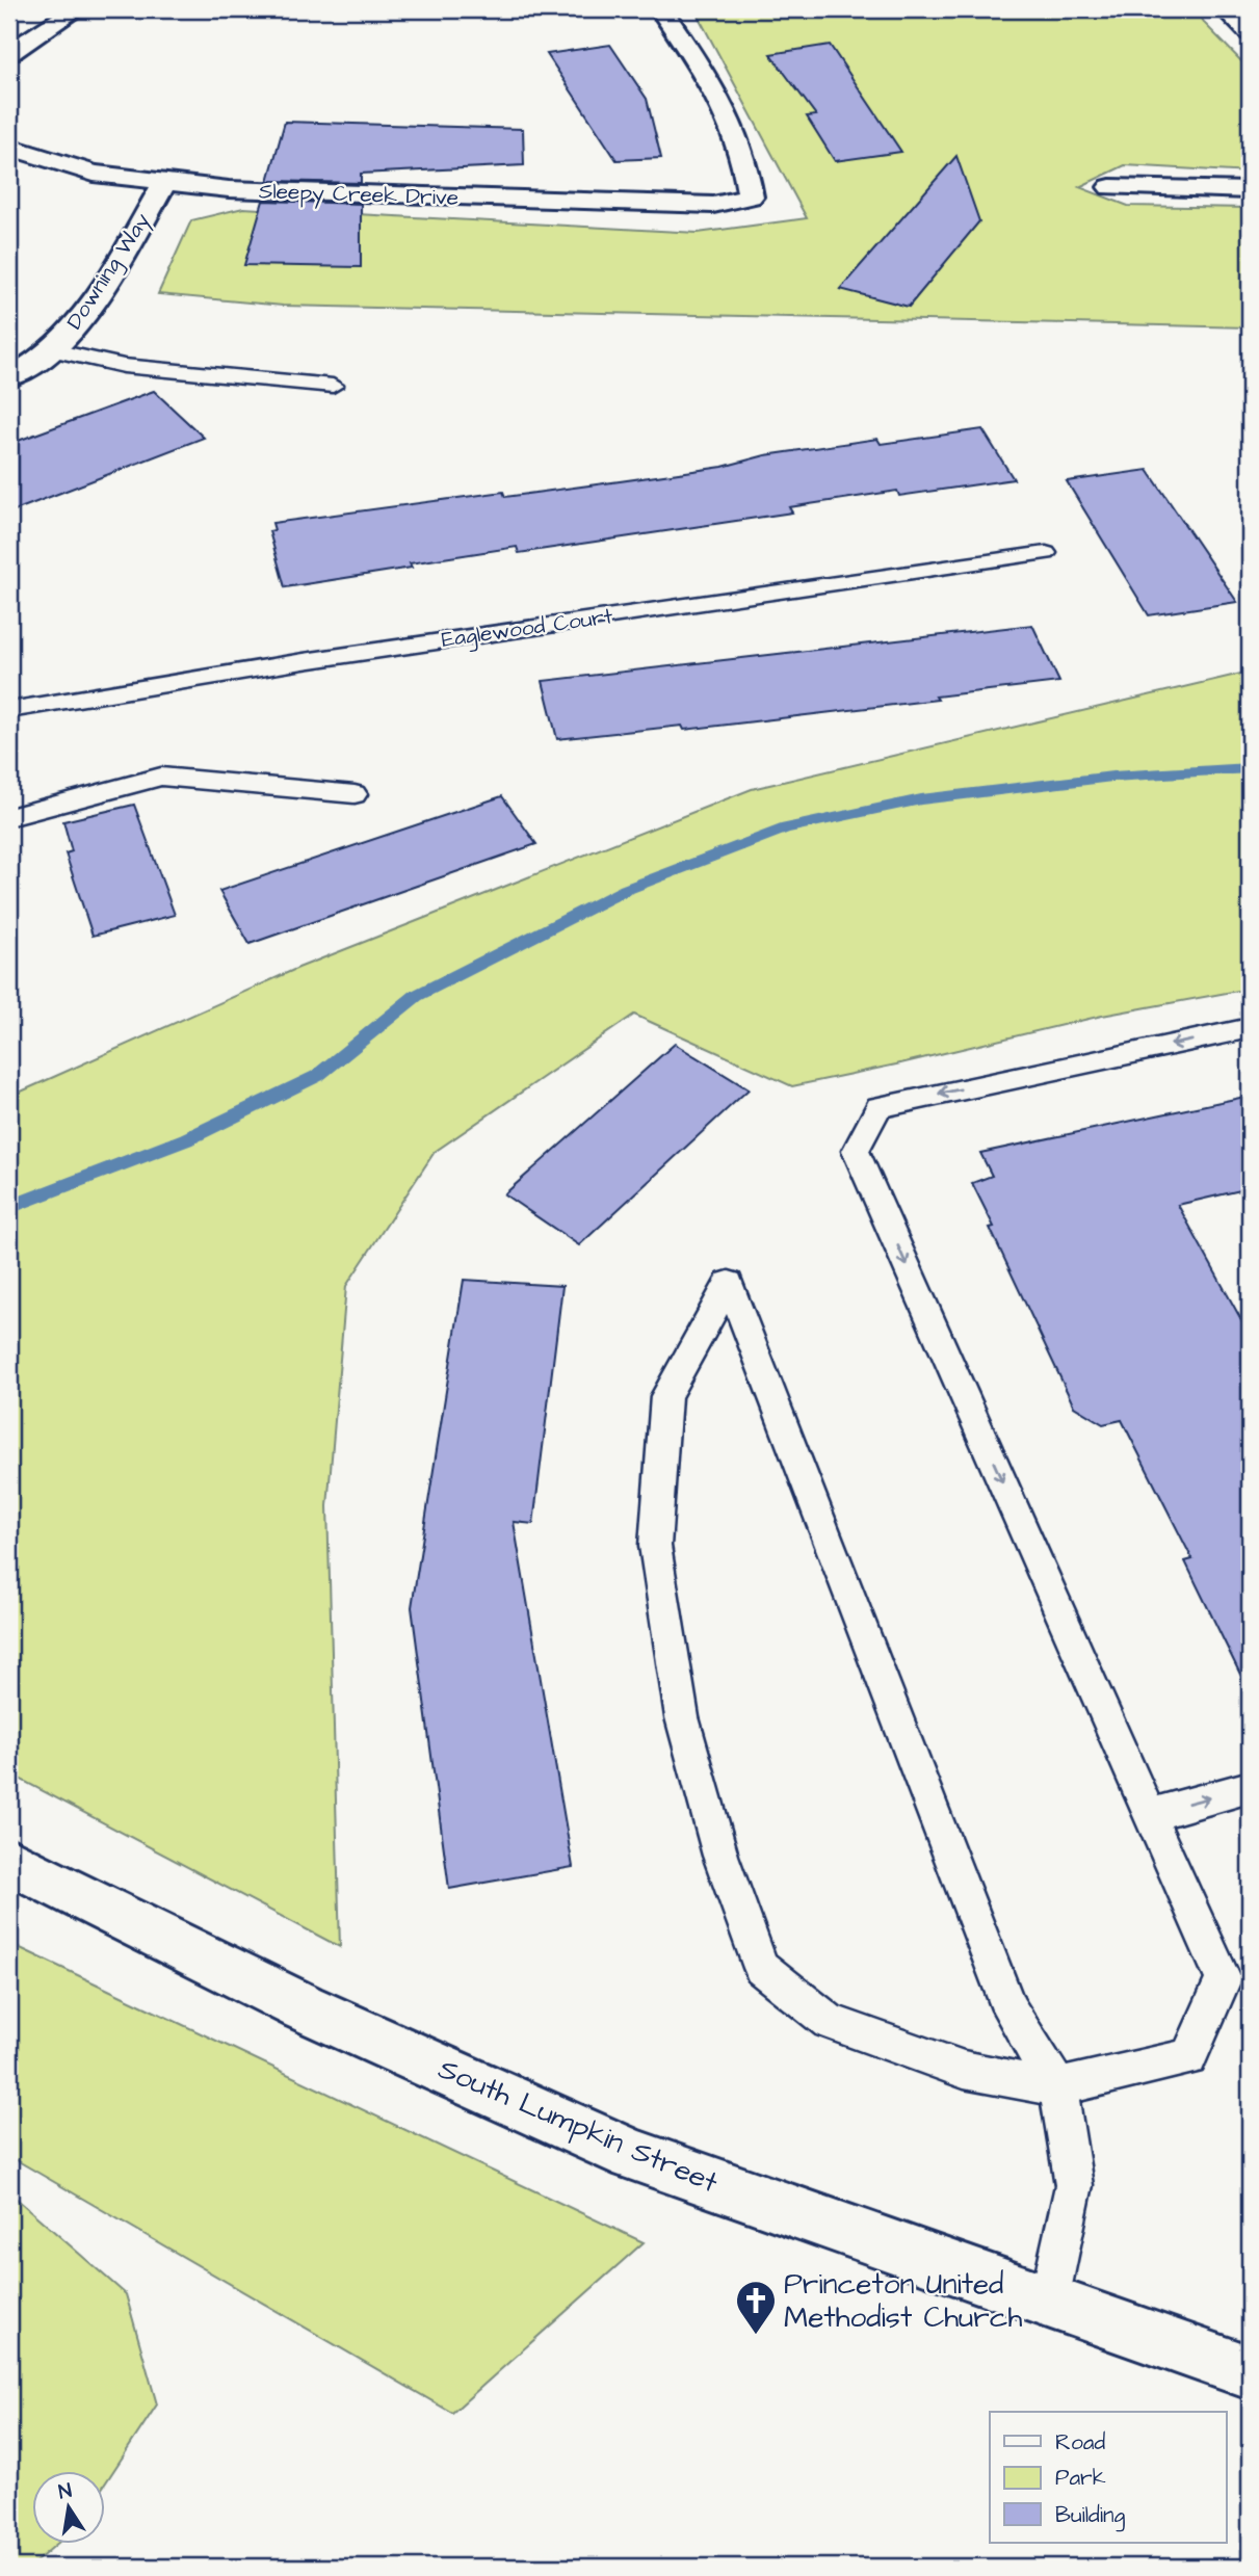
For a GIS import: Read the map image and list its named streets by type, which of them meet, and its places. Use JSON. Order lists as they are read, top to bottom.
{
  "streets": {
    "street": ["Sleepy Creek Drive", "Downing Way", "South Lumpkin Street"],
    "lane": ["Eaglewood Court"]
  },
  "crossings": [
    ["Sleepy Creek Drive", "Downing Way"]
  ],
  "places": {
    "church": ["Princeton United Methodist Church"]
  },
  "legend": ["Road", "Park", "Building"],
  "north": "top"
}
